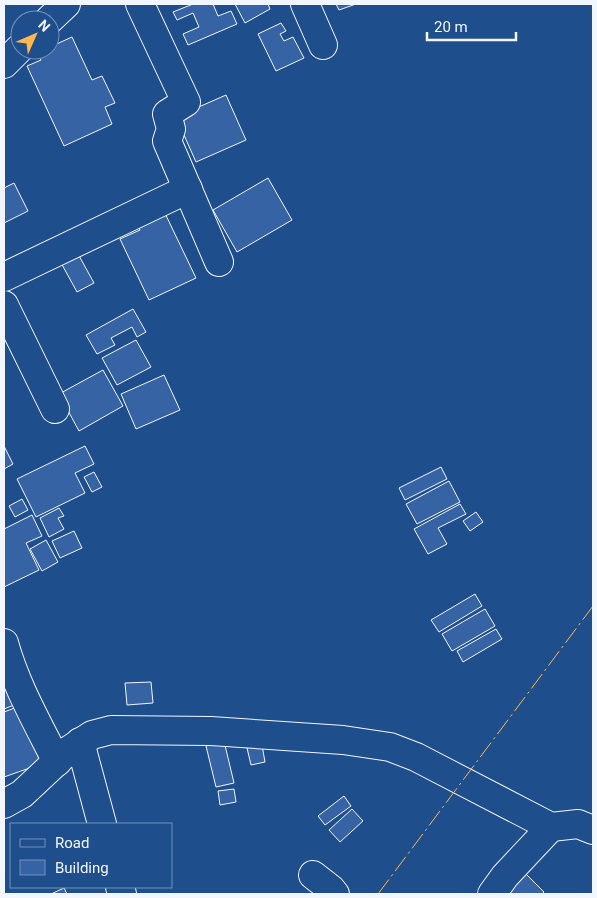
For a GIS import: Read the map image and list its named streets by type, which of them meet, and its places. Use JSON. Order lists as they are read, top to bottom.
{
  "legend": ["Road", "Building"],
  "scale_bar": "20 m",
  "north": "top right"
}
